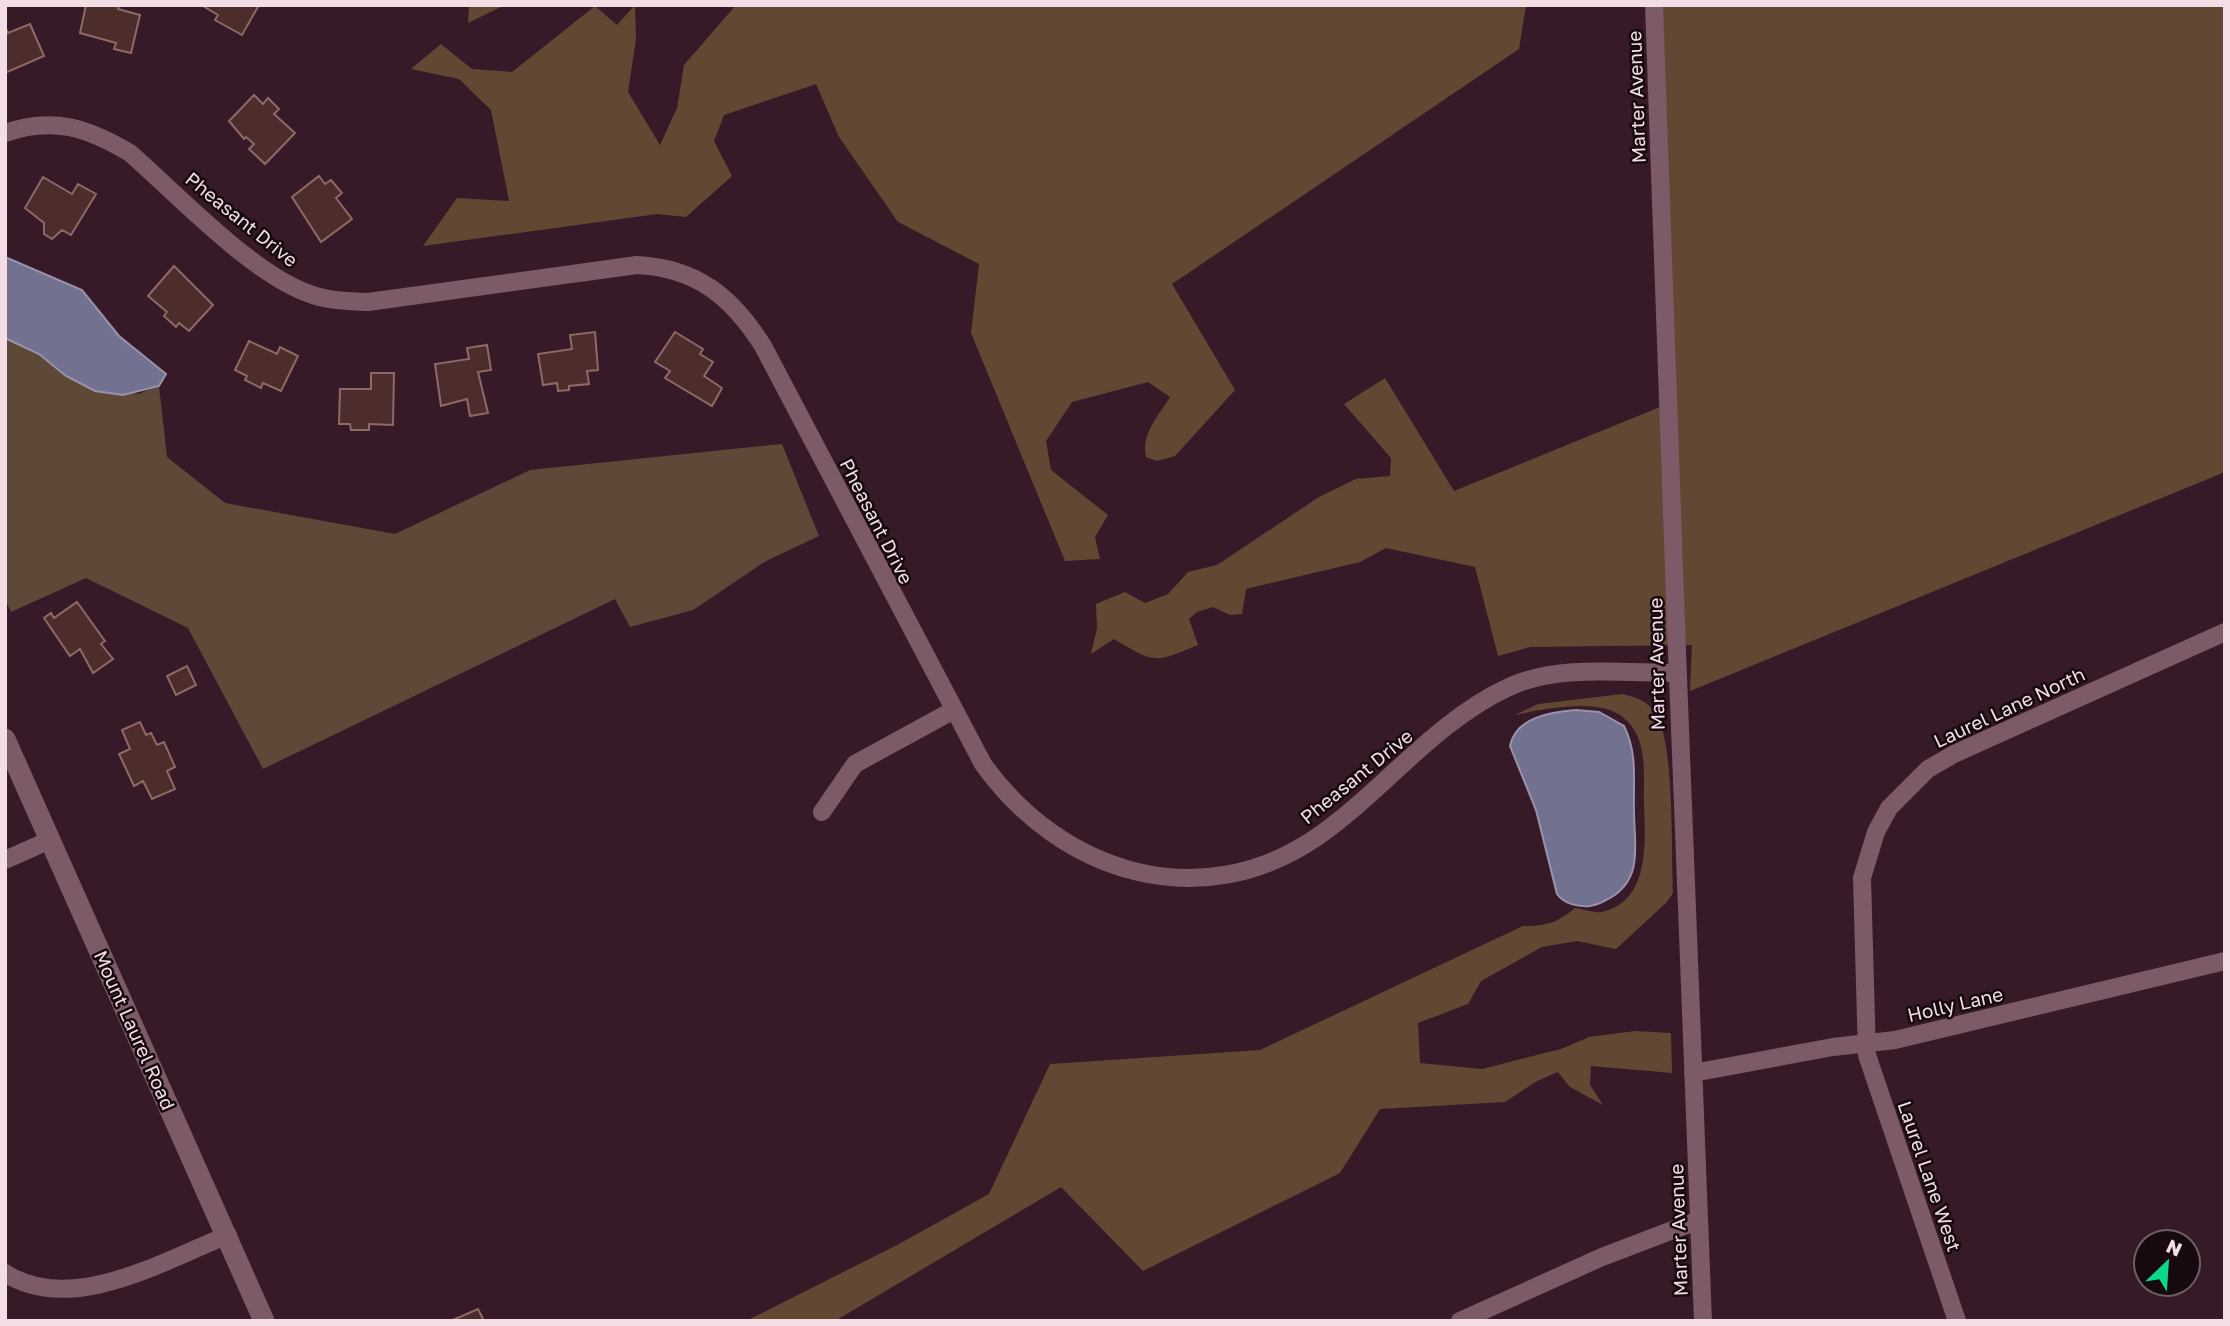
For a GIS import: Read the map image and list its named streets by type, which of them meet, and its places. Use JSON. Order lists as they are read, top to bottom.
{
  "streets": {
    "main road": ["Mount Laurel Road"],
    "street": [
      "Marter Avenue",
      "Pheasant Drive",
      "Laurel Lane North",
      "Holly Lane",
      "Laurel Lane West"
    ]
  },
  "crossings": [
    ["Marter Avenue", "Pheasant Drive"],
    ["Marter Avenue", "Holly Lane"],
    ["Laurel Lane North", "Holly Lane"],
    ["Laurel Lane North", "Laurel Lane West"],
    ["Holly Lane", "Laurel Lane West"]
  ],
  "north": "top right"
}
